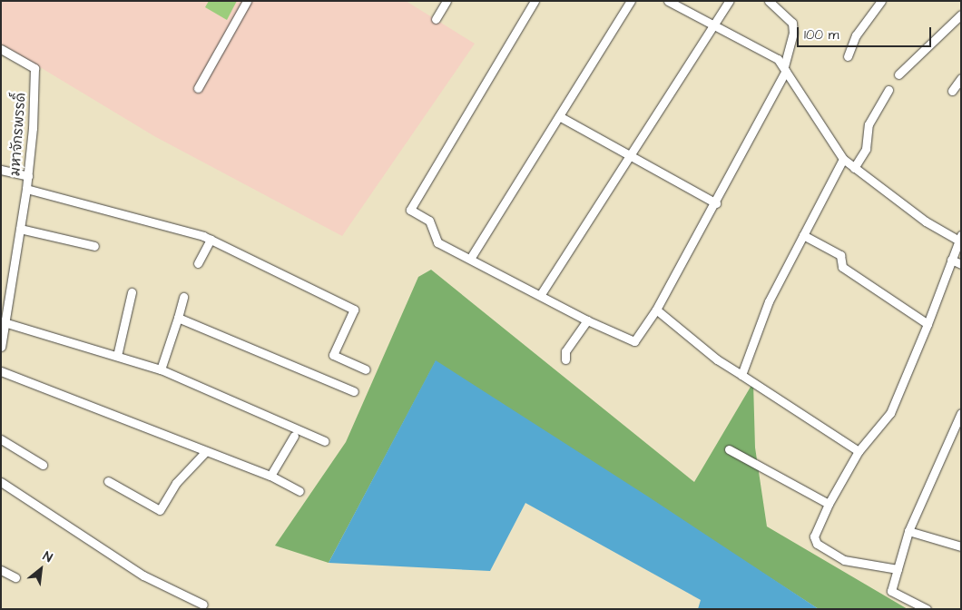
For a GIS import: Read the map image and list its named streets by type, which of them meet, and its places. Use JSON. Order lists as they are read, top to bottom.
{
  "streets": {
    "street": ["มหาจักรพรรดิ์"]
  },
  "scale_bar": "100 m",
  "north": "top right"
}
